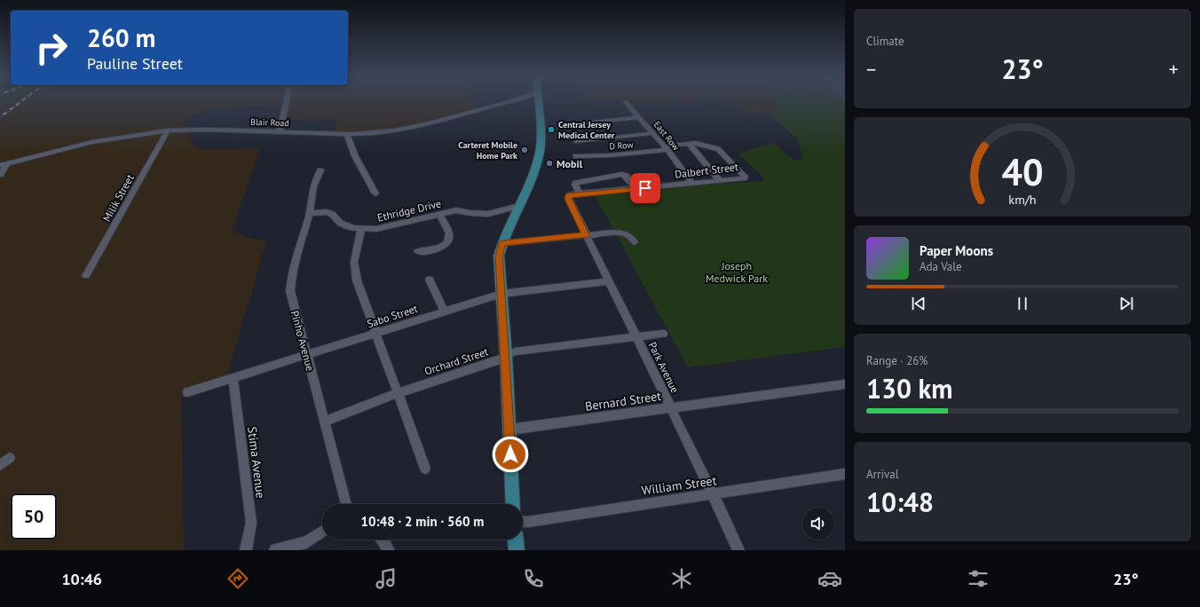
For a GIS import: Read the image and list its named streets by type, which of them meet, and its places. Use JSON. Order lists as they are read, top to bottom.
{
  "streets": {
    "street": [
      "Blair Road",
      "East Row",
      "D Row",
      "Dalbert Street",
      "Milik Street",
      "Ethridge Drive",
      "Sabo Street",
      "Pinho Avenue",
      "Orchard Street",
      "Park Avenue",
      "Bernard Street",
      "Stima Avenue",
      "William Street"
    ]
  },
  "crossings": [
    ["Blair Road", "Milik Street"],
    ["East Row", "D Row"],
    ["East Row", "Dalbert Street"],
    ["Dalbert Street", "Park Avenue"],
    ["Ethridge Drive", "Pinho Avenue"],
    ["Sabo Street", "Pinho Avenue"],
    ["Sabo Street", "Park Avenue"],
    ["Sabo Street", "Stima Avenue"],
    ["Pinho Avenue", "Orchard Street"],
    ["Orchard Street", "Park Avenue"],
    ["Park Avenue", "Bernard Street"],
    ["Park Avenue", "William Street"]
  ],
  "parks": ["Joseph Medwick Park"],
  "places": ["Central Jersey Medical Center", "Carteret Mobile Home Park", "Mobil"],
  "page": {
    "tile": [
      "Climate",
      ["Range · 26%", "130 km"],
      ["Arrival", "10:48"]
    ],
    "turn": ["260 m", "Pauline Street"],
    "heat": ["−", "23°", "+"],
    "song": ["Paper Moons", "Ada Vale"],
    "limit": "50",
    "trip": "10:48 · 2 min · 560 m",
    "tabs": ["10:46", "23°"],
    "gauge": ["40", "km/h"]
  }
}
